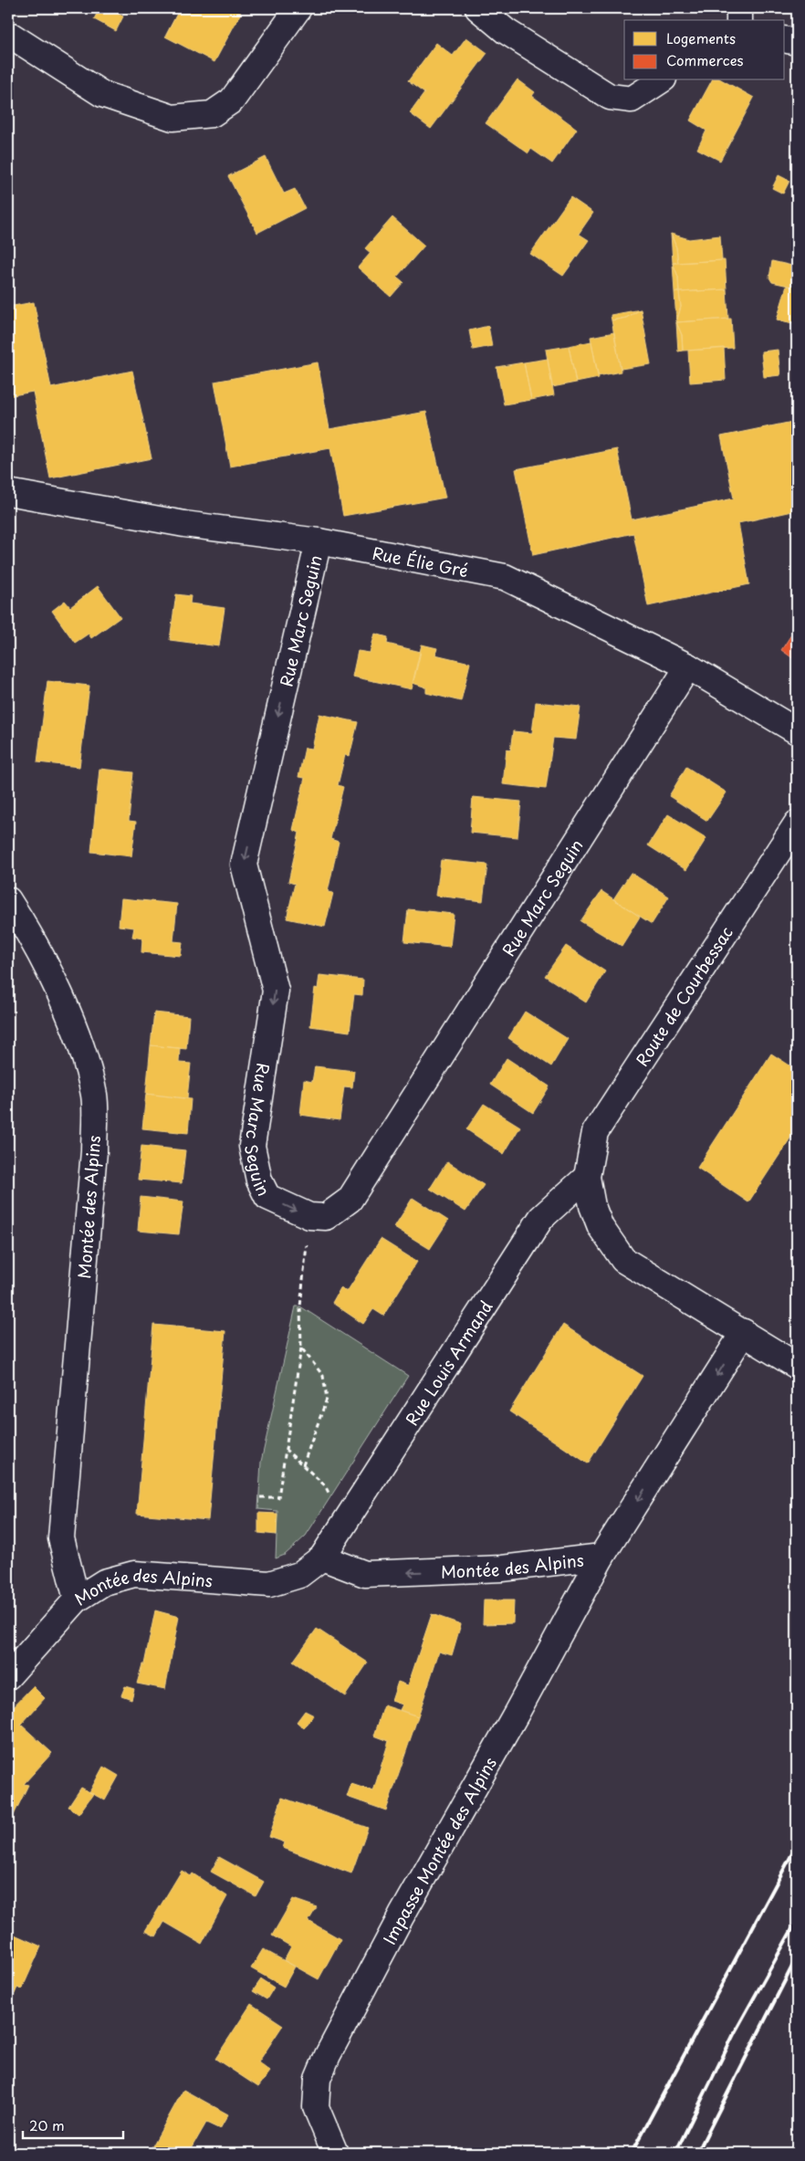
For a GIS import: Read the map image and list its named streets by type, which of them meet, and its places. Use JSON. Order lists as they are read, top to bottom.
{
  "streets": {
    "street": [
      "Rue Élie Gré",
      "Rue Marc Seguin",
      "Route de Courbessac",
      "Montée des Alpins",
      "Rue Louis Armand",
      "Impasse Montée des Alpins"
    ]
  },
  "crossings": [
    ["Rue Élie Gré", "Rue Marc Seguin"],
    ["Route de Courbessac", "Rue Louis Armand"],
    ["Montée des Alpins", "Rue Louis Armand"],
    ["Montée des Alpins", "Impasse Montée des Alpins"]
  ],
  "one_way": ["Rue Marc Seguin"],
  "legend": ["Logements", "Commerces"],
  "scale_bar": "20 m"
}
